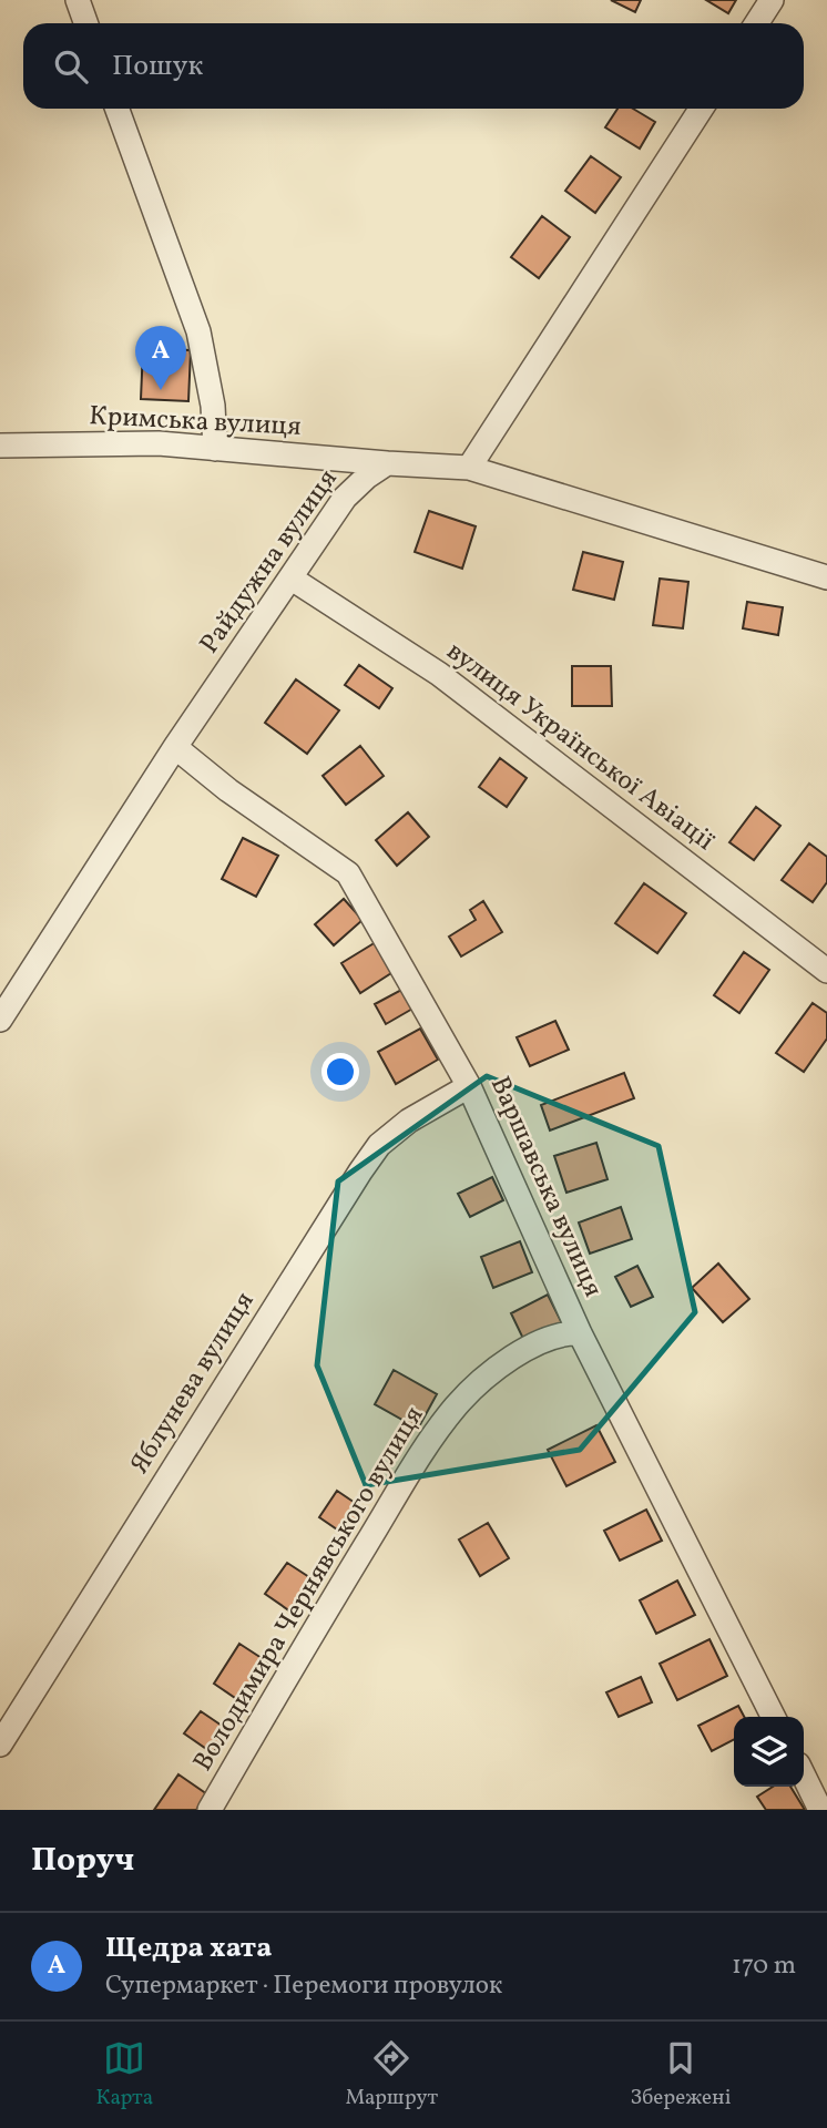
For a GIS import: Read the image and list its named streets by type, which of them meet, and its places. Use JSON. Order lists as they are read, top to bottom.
{
  "streets": {
    "street": [
      "Кримська вулиця",
      "Райдужна вулиця",
      "вулиця Української Авіації",
      "Варшавська вулиця",
      "Яблунева вулиця",
      "Володимира Чернявського вулиця"
    ]
  },
  "crossings": [
    ["Кримська вулиця", "Райдужна вулиця"],
    ["Райдужна вулиця", "вулиця Української Авіації"],
    ["Райдужна вулиця", "Варшавська вулиця"],
    ["Варшавська вулиця", "Яблунева вулиця"],
    ["Варшавська вулиця", "Володимира Чернявського вулиця"]
  ],
  "page": {
    "search": "Пошук",
    "pins": "A",
    "heading": "Поруч",
    "list": [
      {
        "mark": "A",
        "name": "Щедра хата",
        "note": "Супермаркет · Перемоги провулок",
        "value": "170 m"
      }
    ],
    "nav": ["Карта", "Маршрут", "Збережені"]
  }
}
